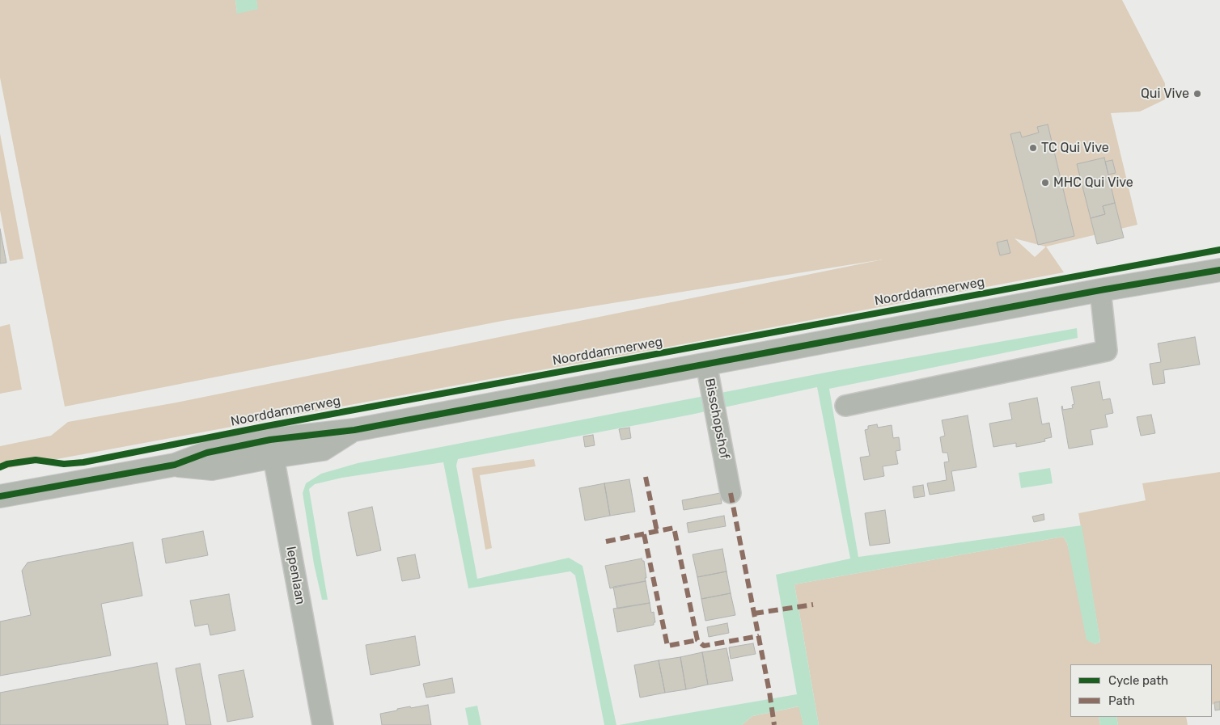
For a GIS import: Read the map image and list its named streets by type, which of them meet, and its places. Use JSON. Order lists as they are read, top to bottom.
{
  "streets": {
    "street": ["Noorddammerweg", "Bisschopshof", "Iepenlaan"]
  },
  "crossings": [
    ["Noorddammerweg", "Bisschopshof"],
    ["Noorddammerweg", "Iepenlaan"]
  ],
  "places": ["Qui Vive", "TC Qui Vive", "MHC Qui Vive"],
  "legend": ["Cycle path", "Path"]
}
